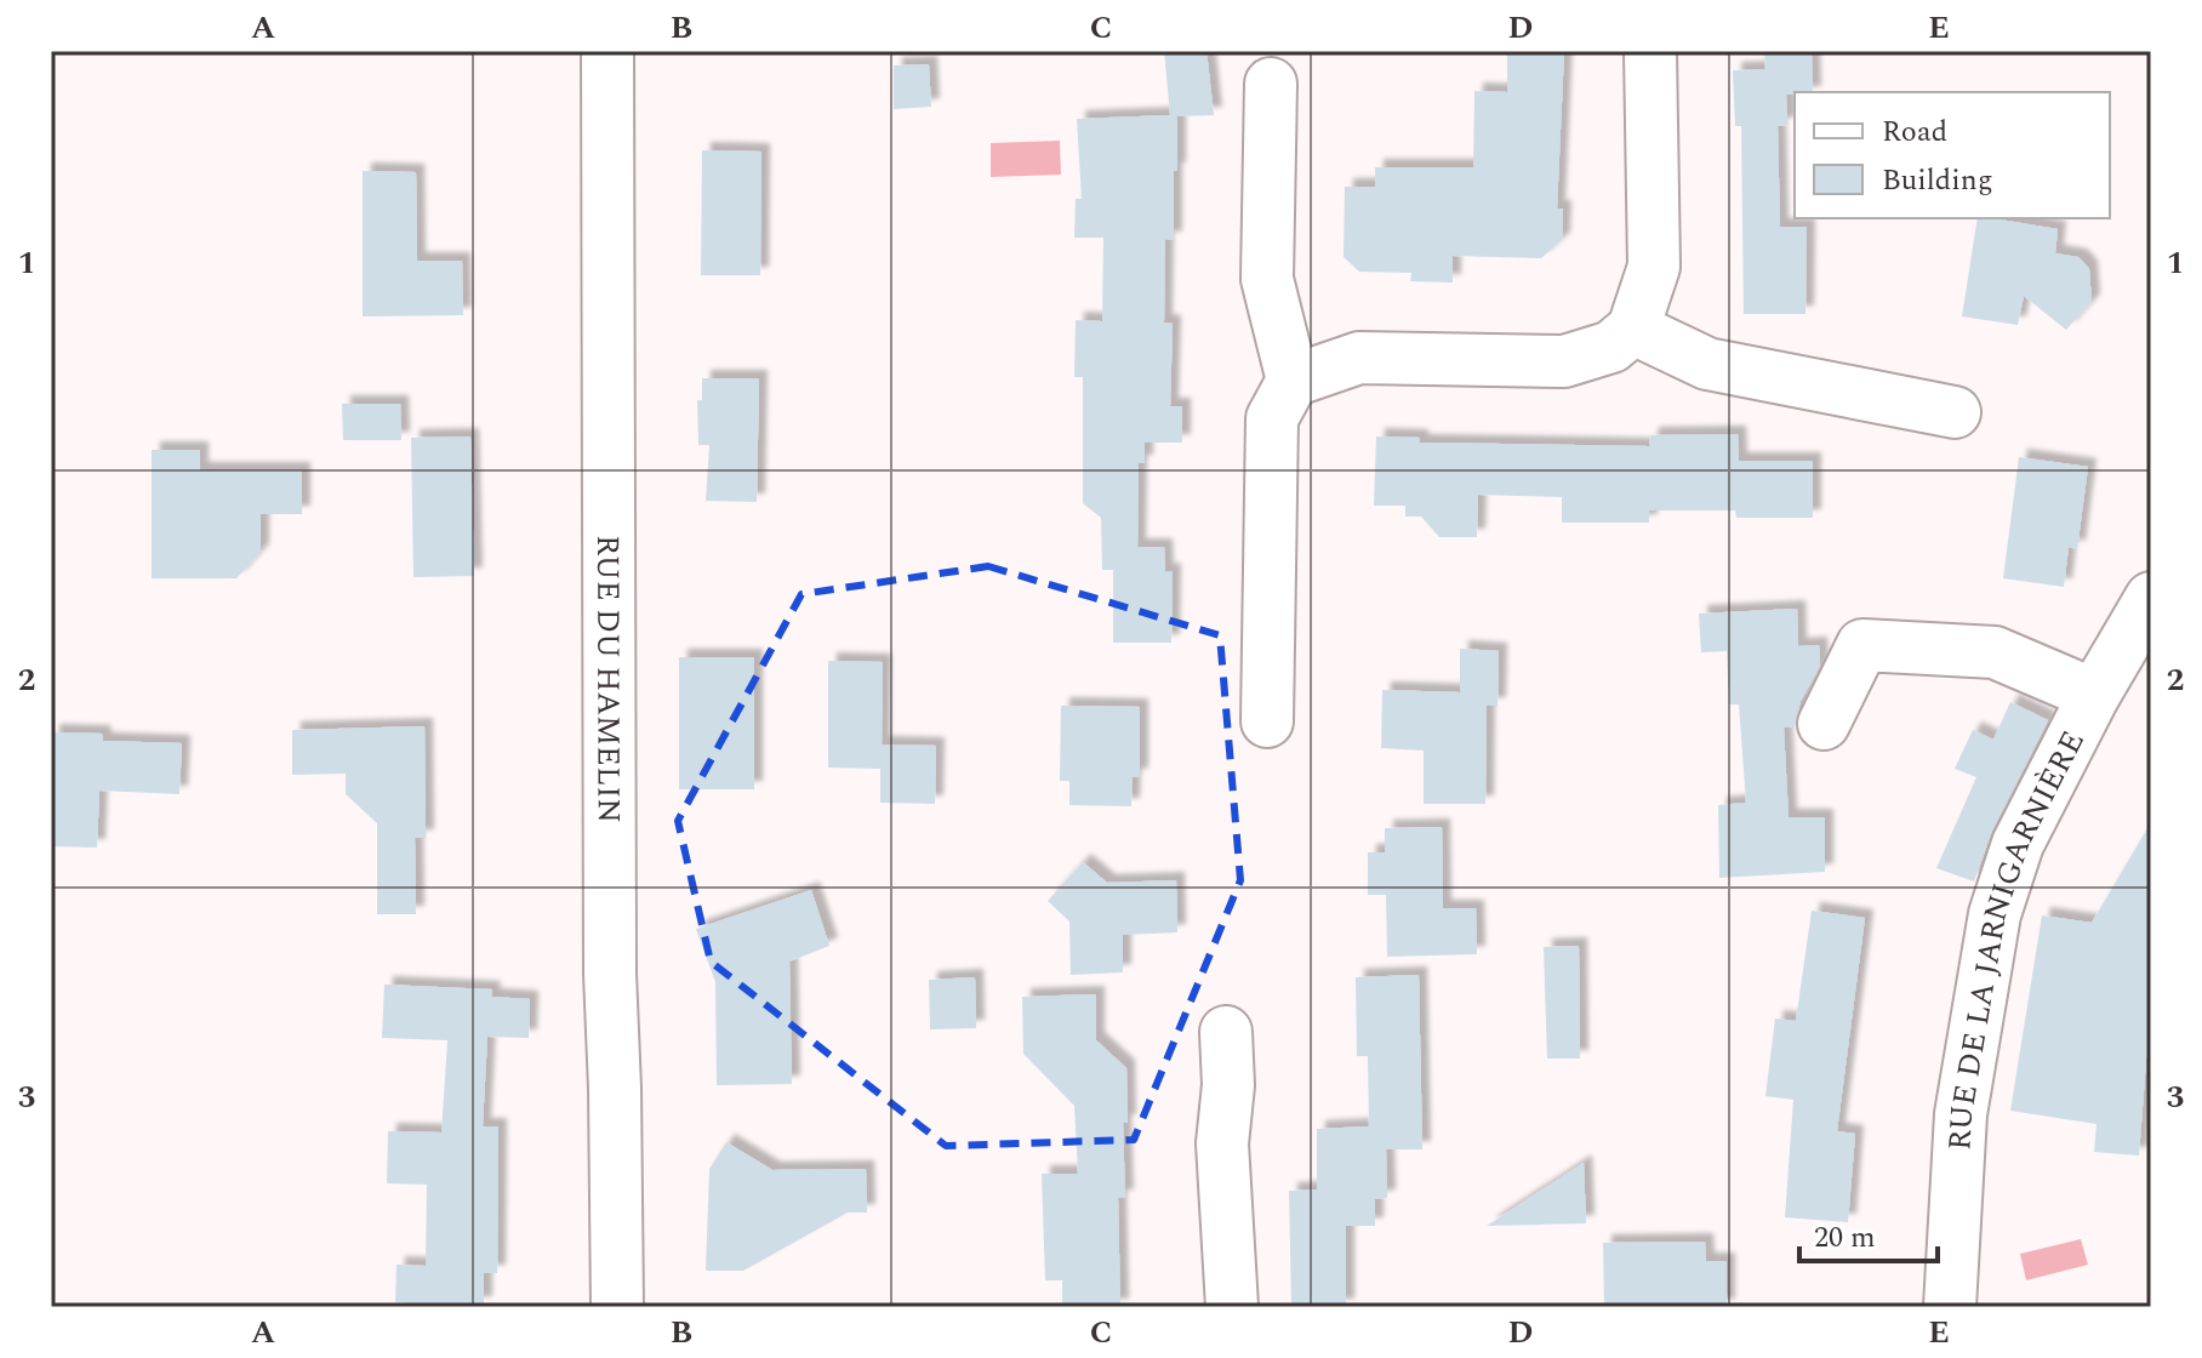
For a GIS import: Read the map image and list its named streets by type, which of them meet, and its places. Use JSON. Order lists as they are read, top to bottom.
{
  "streets": {
    "street": ["RUE DU HAMELIN", "RUE DE LA JARNIGARNIÈRE"]
  },
  "legend": ["Road", "Building"],
  "scale_bar": "20 m",
  "grid": {
    "columns": [
      "A",
      "B",
      "C",
      "D",
      "E"
    ],
    "rows": ["1", "2", "3"]
  }
}
